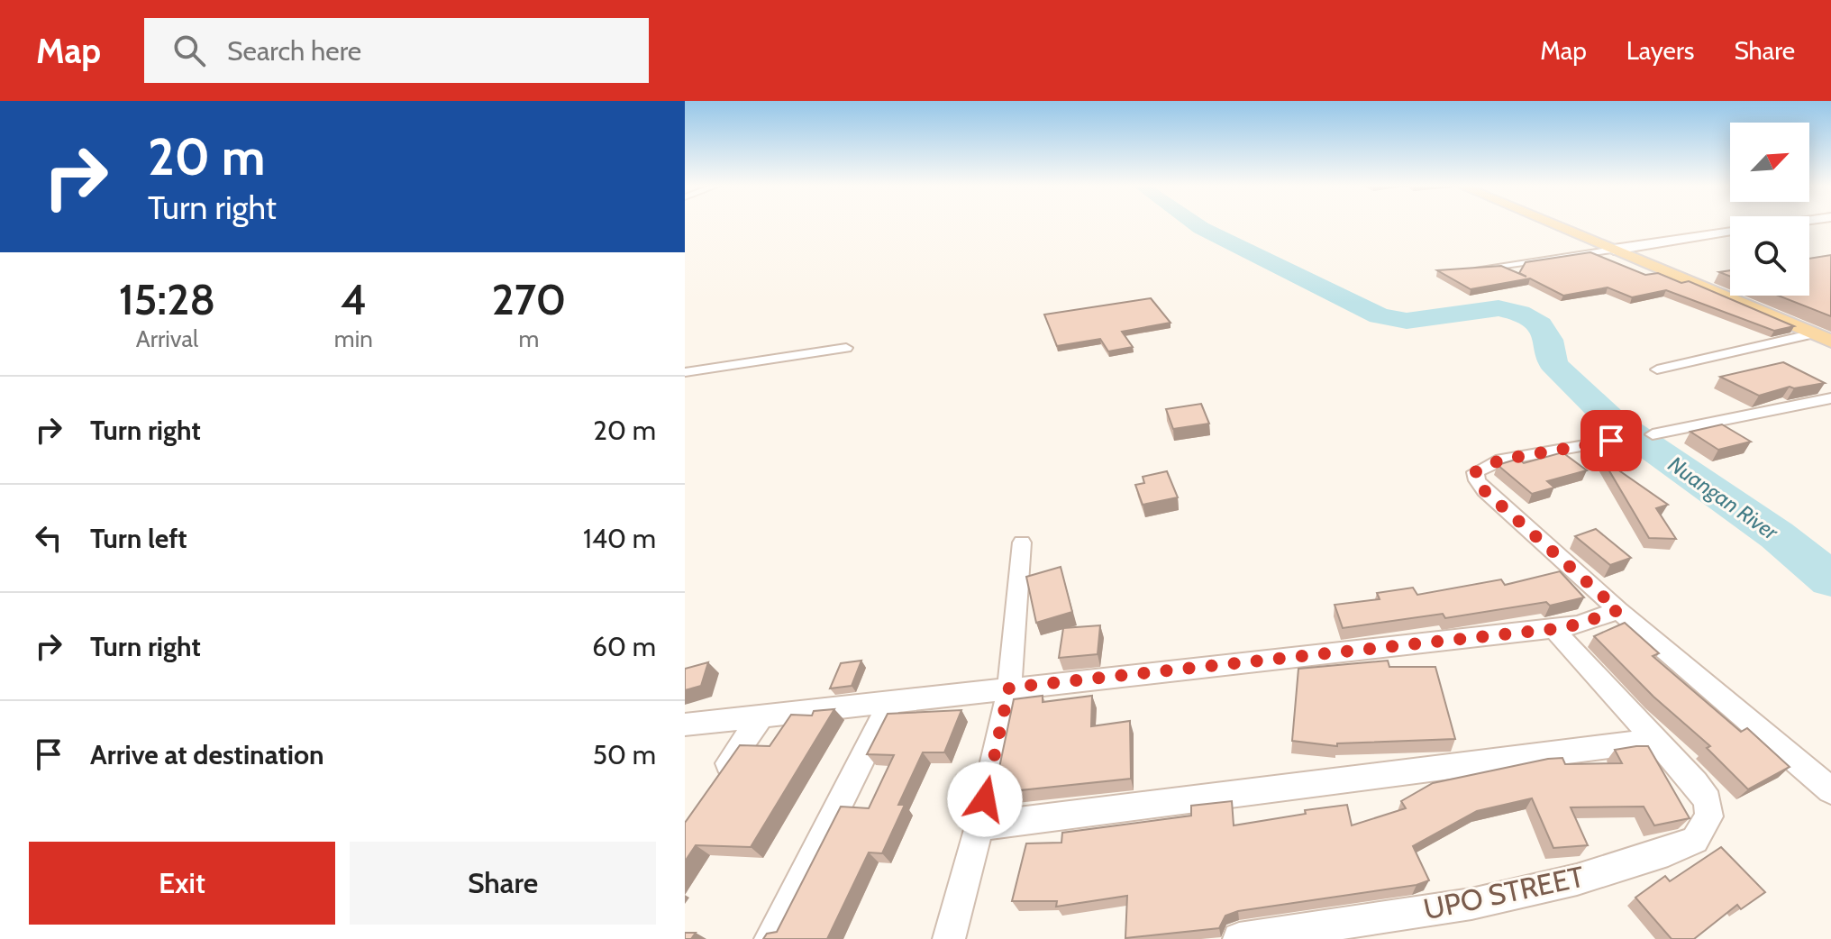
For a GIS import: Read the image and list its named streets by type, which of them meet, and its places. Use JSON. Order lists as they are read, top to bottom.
{
  "streets": {
    "street": ["UPO STREET"]
  },
  "water": ["Nuangan River"],
  "north": "top right",
  "page": {
    "header": "Map",
    "search": "Search here",
    "nav": ["Map", "Layers", "Share"],
    "turn": ["20 m", "Turn right"],
    "eta": [
      "15:28",
      "Arrival",
      "4",
      "min",
      "270",
      "m"
    ],
    "list": [
      {
        "name": "Turn right",
        "value": "20 m"
      },
      {
        "name": "Turn left",
        "value": "140 m"
      },
      {
        "name": "Turn right",
        "value": "60 m"
      },
      {
        "name": "Arrive at destination",
        "value": "50 m"
      }
    ],
    "buttons": ["Exit", "Share"]
  }
}
